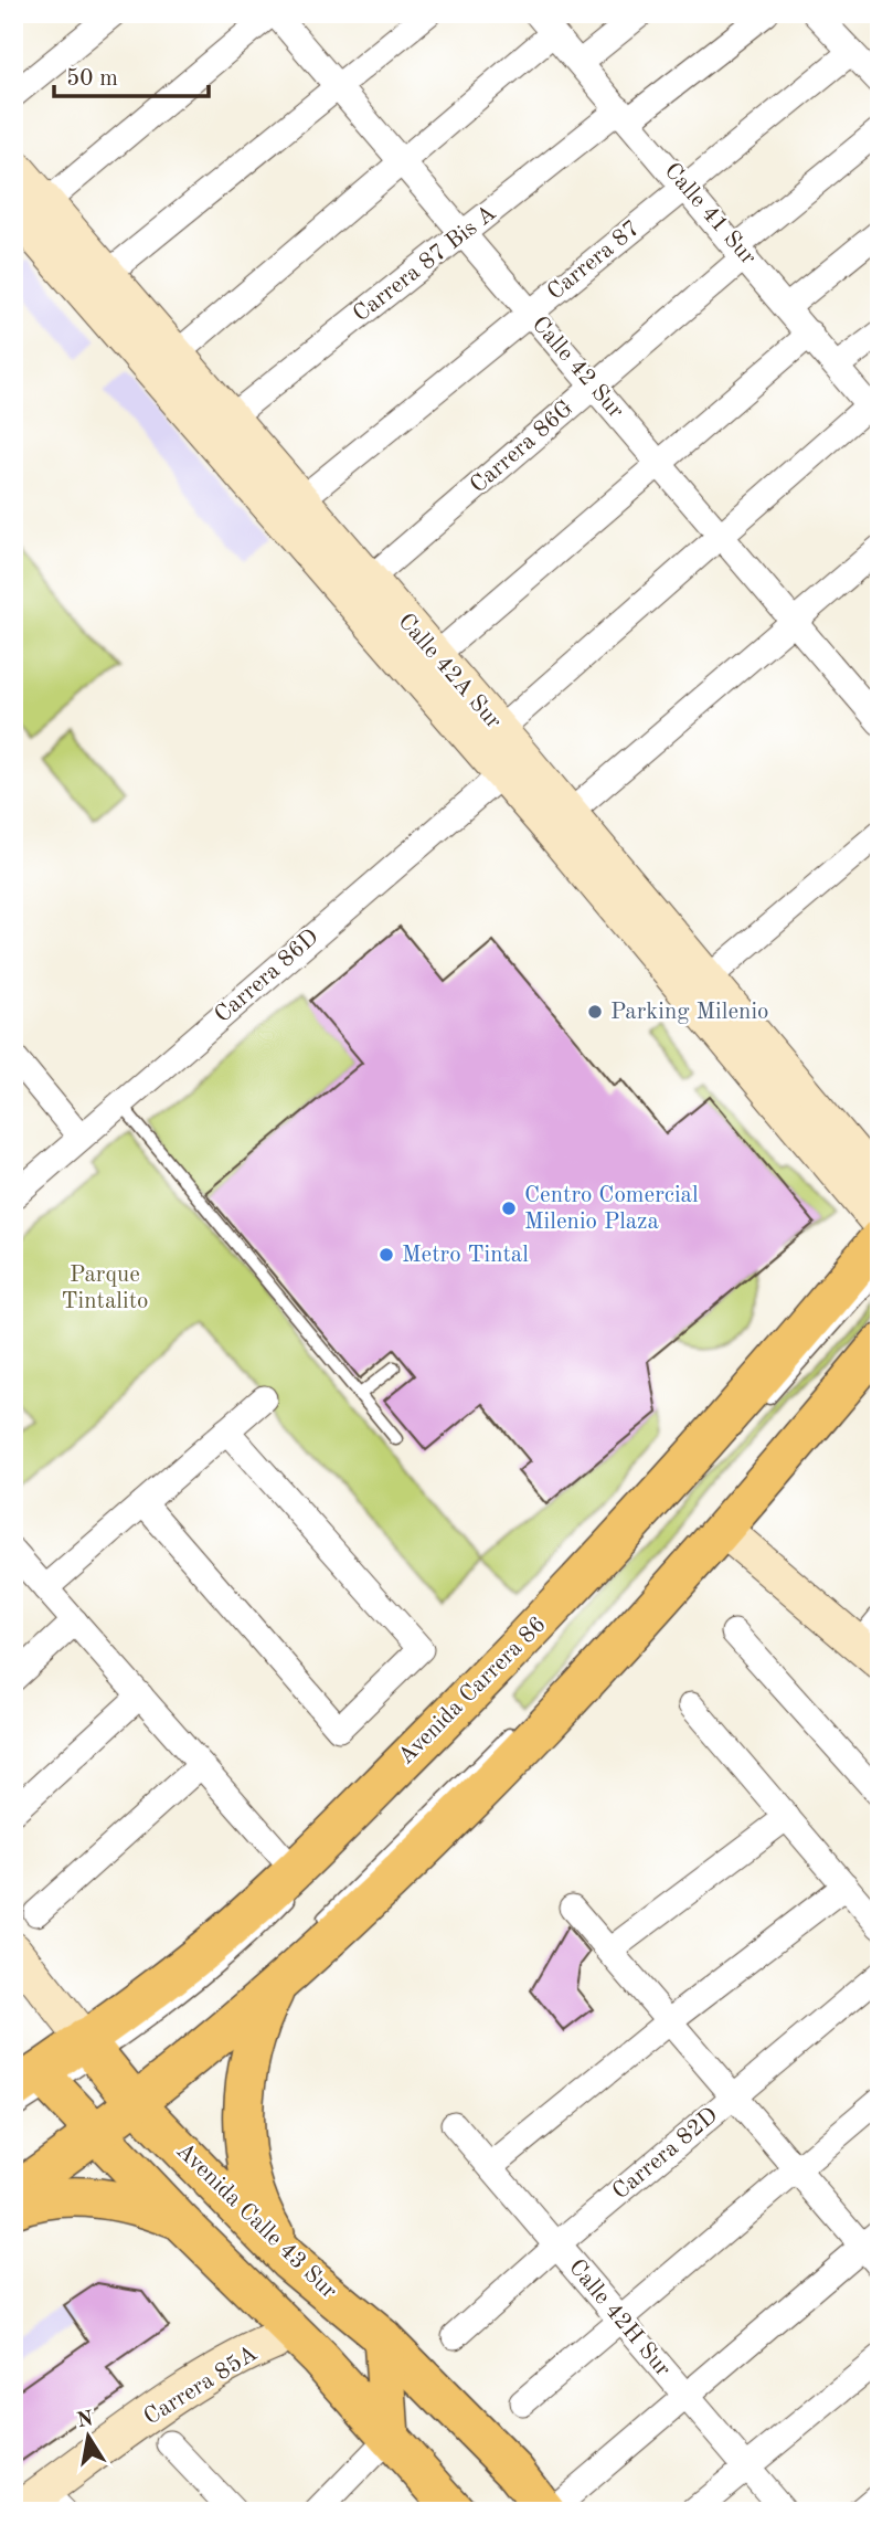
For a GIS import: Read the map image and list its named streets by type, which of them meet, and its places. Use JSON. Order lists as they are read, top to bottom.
{
  "streets": {
    "main road": ["Avenida Carrera 86", "Avenida Calle 43 Sur"],
    "street": [
      "Calle 41 Sur",
      "Carrera 87",
      "Carrera 87 Bis A",
      "Calle 42 Sur",
      "Carrera 86G",
      "Calle 42A Sur",
      "Carrera 86D",
      "Carrera 82D",
      "Calle 42H Sur",
      "Carrera 85A"
    ]
  },
  "crossings": [
    ["Calle 41 Sur", "Carrera 87"],
    ["Calle 41 Sur", "Carrera 87 Bis A"],
    ["Calle 41 Sur", "Carrera 86G"],
    ["Carrera 87", "Calle 42 Sur"],
    ["Carrera 87", "Calle 42A Sur"],
    ["Carrera 87 Bis A", "Calle 42 Sur"],
    ["Carrera 87 Bis A", "Calle 42A Sur"],
    ["Calle 42 Sur", "Carrera 86G"],
    ["Carrera 86G", "Calle 42A Sur"],
    ["Calle 42A Sur", "Carrera 86D"],
    ["Avenida Carrera 86", "Avenida Calle 43 Sur"],
    ["Carrera 82D", "Calle 42H Sur"]
  ],
  "parks": ["Parque Tintalito"],
  "places": ["Parking Milenio", "Centro Comercial Milenio Plaza", "Metro Tintal"],
  "scale_bar": "50 m",
  "north": "top"
}
